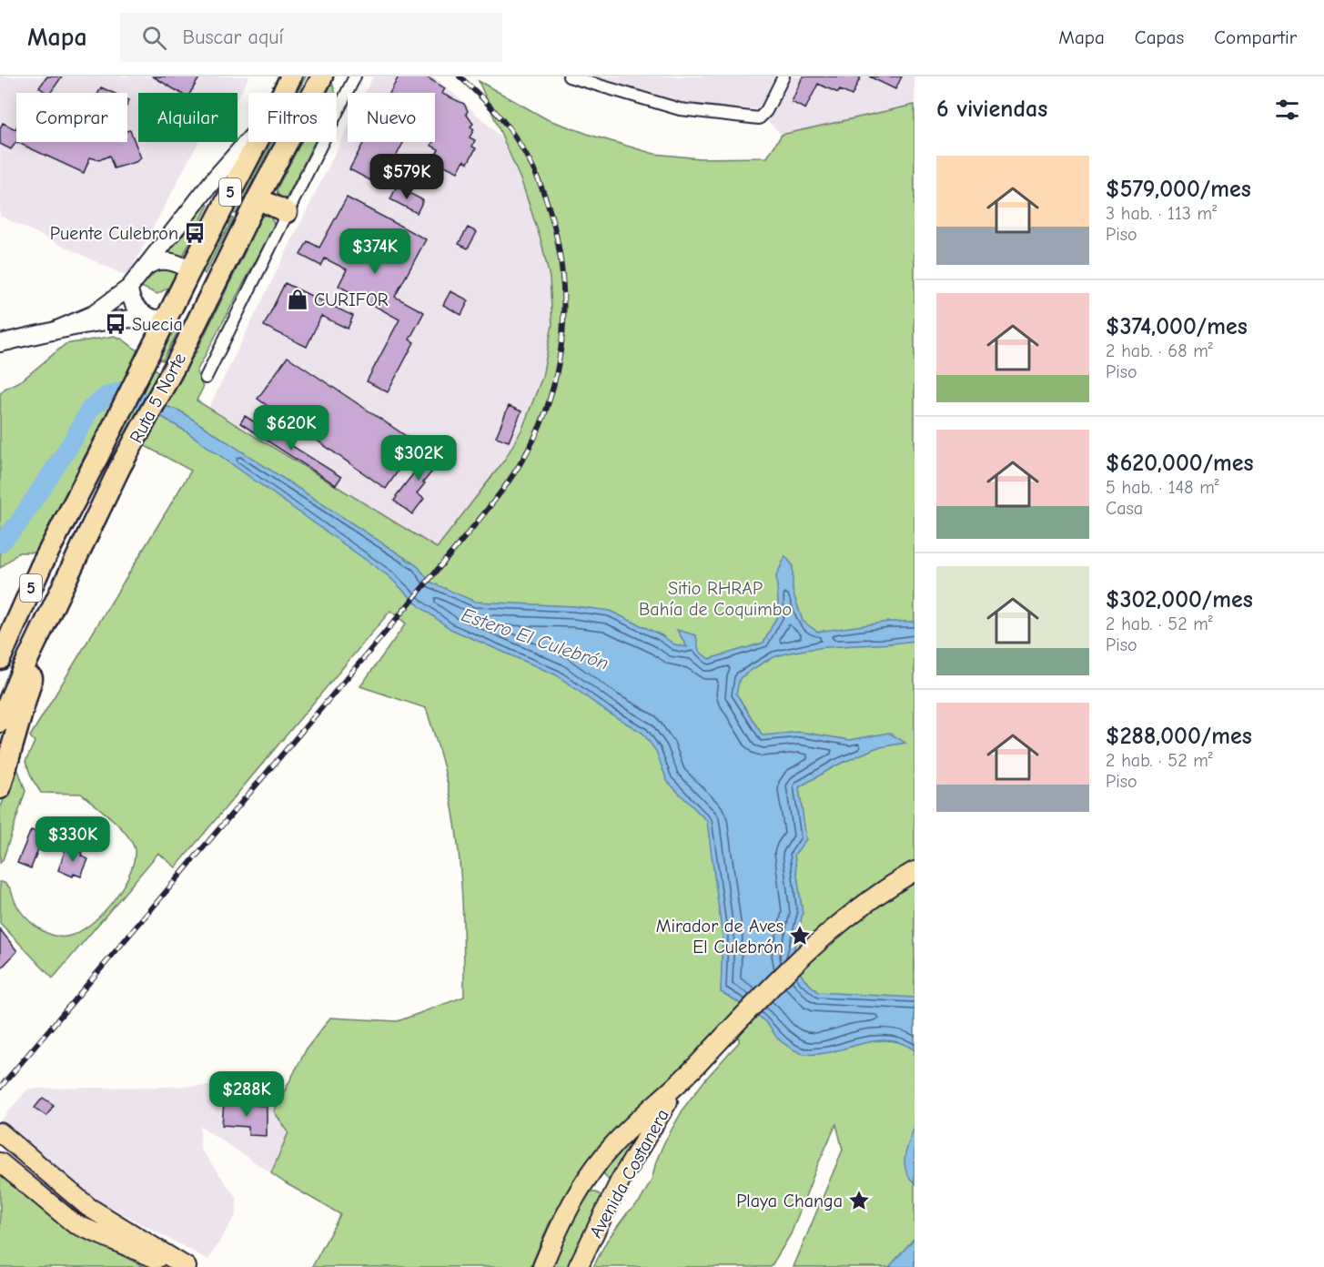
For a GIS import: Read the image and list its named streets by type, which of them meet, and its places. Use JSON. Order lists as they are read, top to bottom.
{
  "streets": {
    "highway": ["5", "Ruta 5 Norte"],
    "main road": ["Avenida Costanera"]
  },
  "water": ["Estero El Culebrón"],
  "parks": ["Sitio RHRAP Bahía de Coquimbo"],
  "places": {
    "bus stop": ["Puente Culebron", "Suecia"],
    "shop": ["CURIFOR"],
    "place": ["Mirador de Aves El Culebrón", "Playa Changa"]
  },
  "page": {
    "header": "Mapa",
    "search": "Buscar aquí",
    "nav": ["Mapa", "Capas", "Compartir"],
    "heading": "6 viviendas",
    "chip": [
      "Comprar",
      "Alquilar",
      "Filtros",
      "Nuevo"
    ],
    "list": [
      {
        "name": "$579,000/mes",
        "note": "3 hab. · 113 m² · Piso"
      },
      {
        "name": "$374,000/mes",
        "note": "2 hab. · 68 m² · Piso"
      },
      {
        "name": "$620,000/mes",
        "note": "5 hab. · 148 m² · Casa"
      },
      {
        "name": "$302,000/mes",
        "note": "2 hab. · 52 m² · Piso"
      },
      {
        "name": "$288,000/mes",
        "note": "2 hab. · 52 m² · Piso"
      }
    ],
    "price": [
      "$579K",
      "$374K",
      "$620K",
      "$302K",
      "$330K",
      "$288K"
    ]
  }
}
